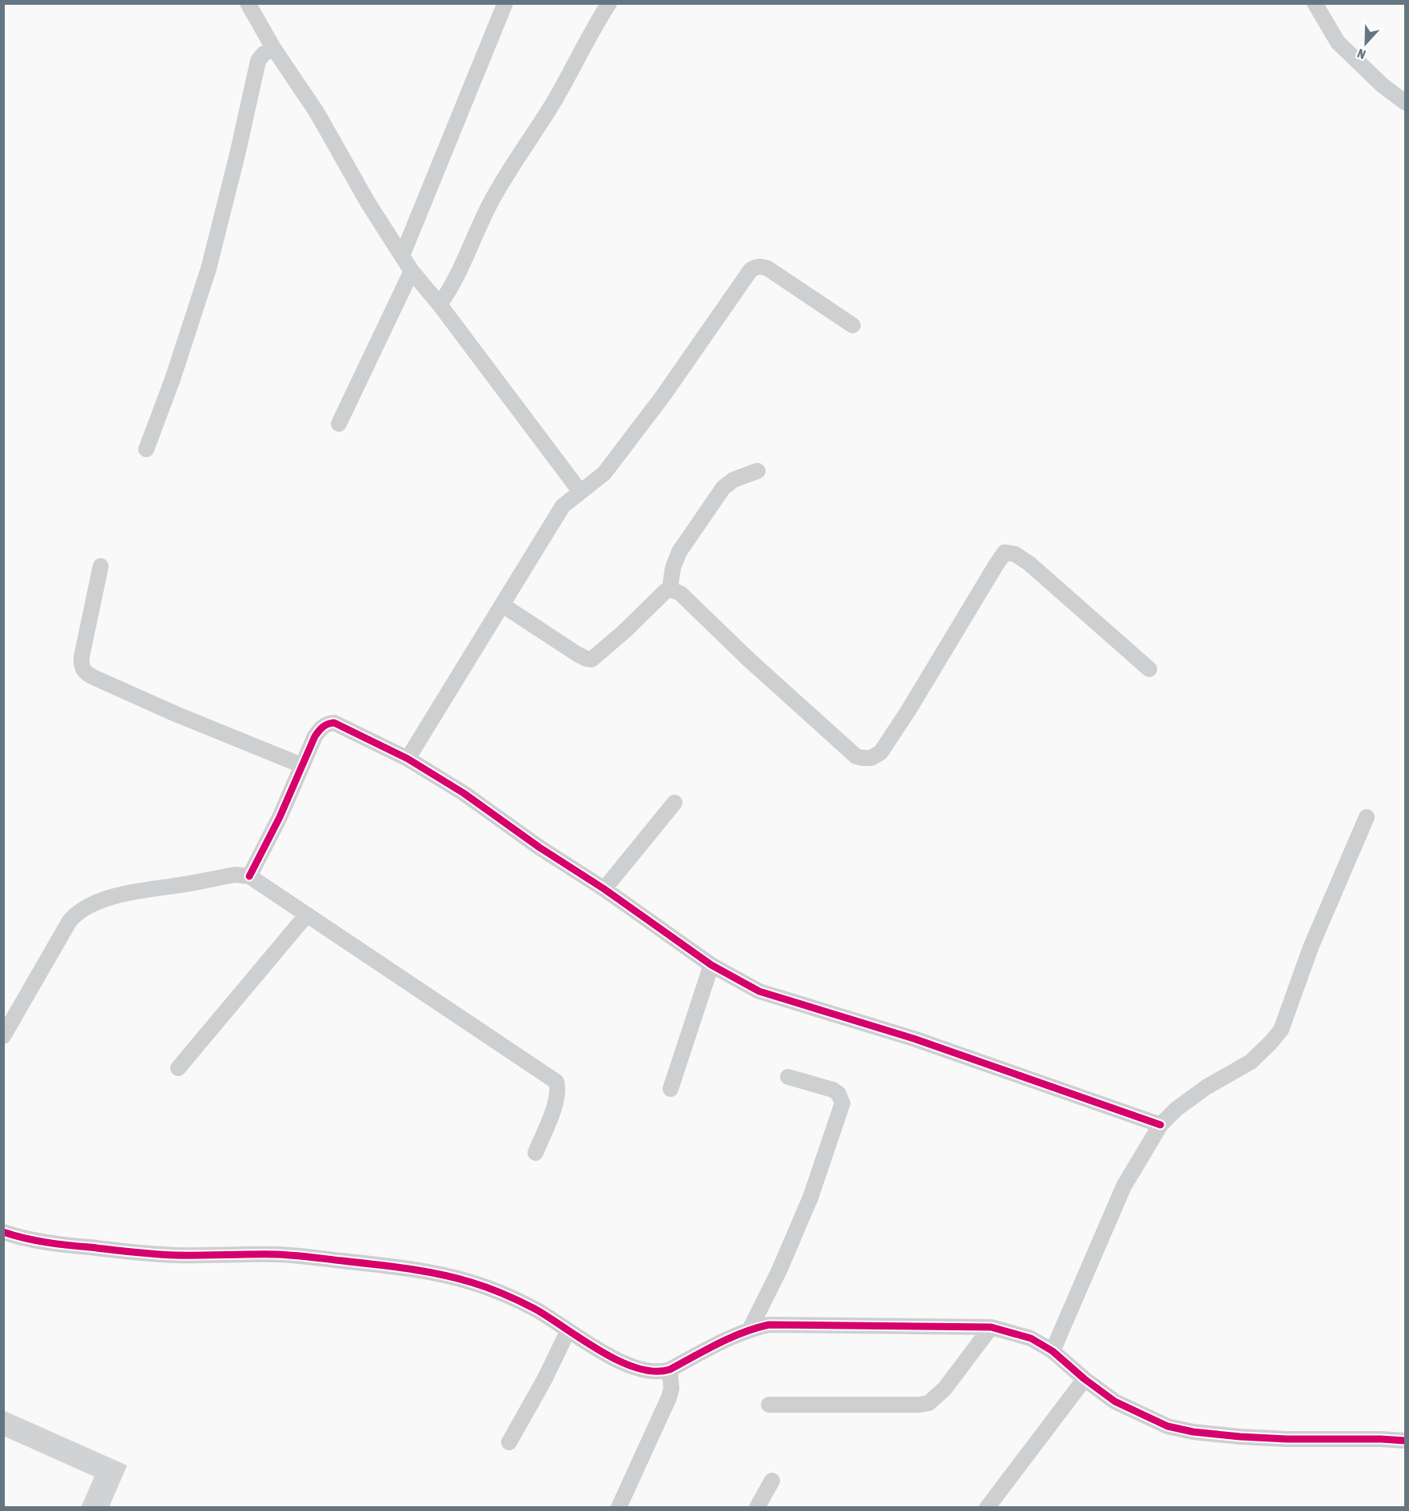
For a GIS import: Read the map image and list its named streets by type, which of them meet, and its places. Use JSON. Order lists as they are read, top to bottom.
{
  "north": "bottom"
}
